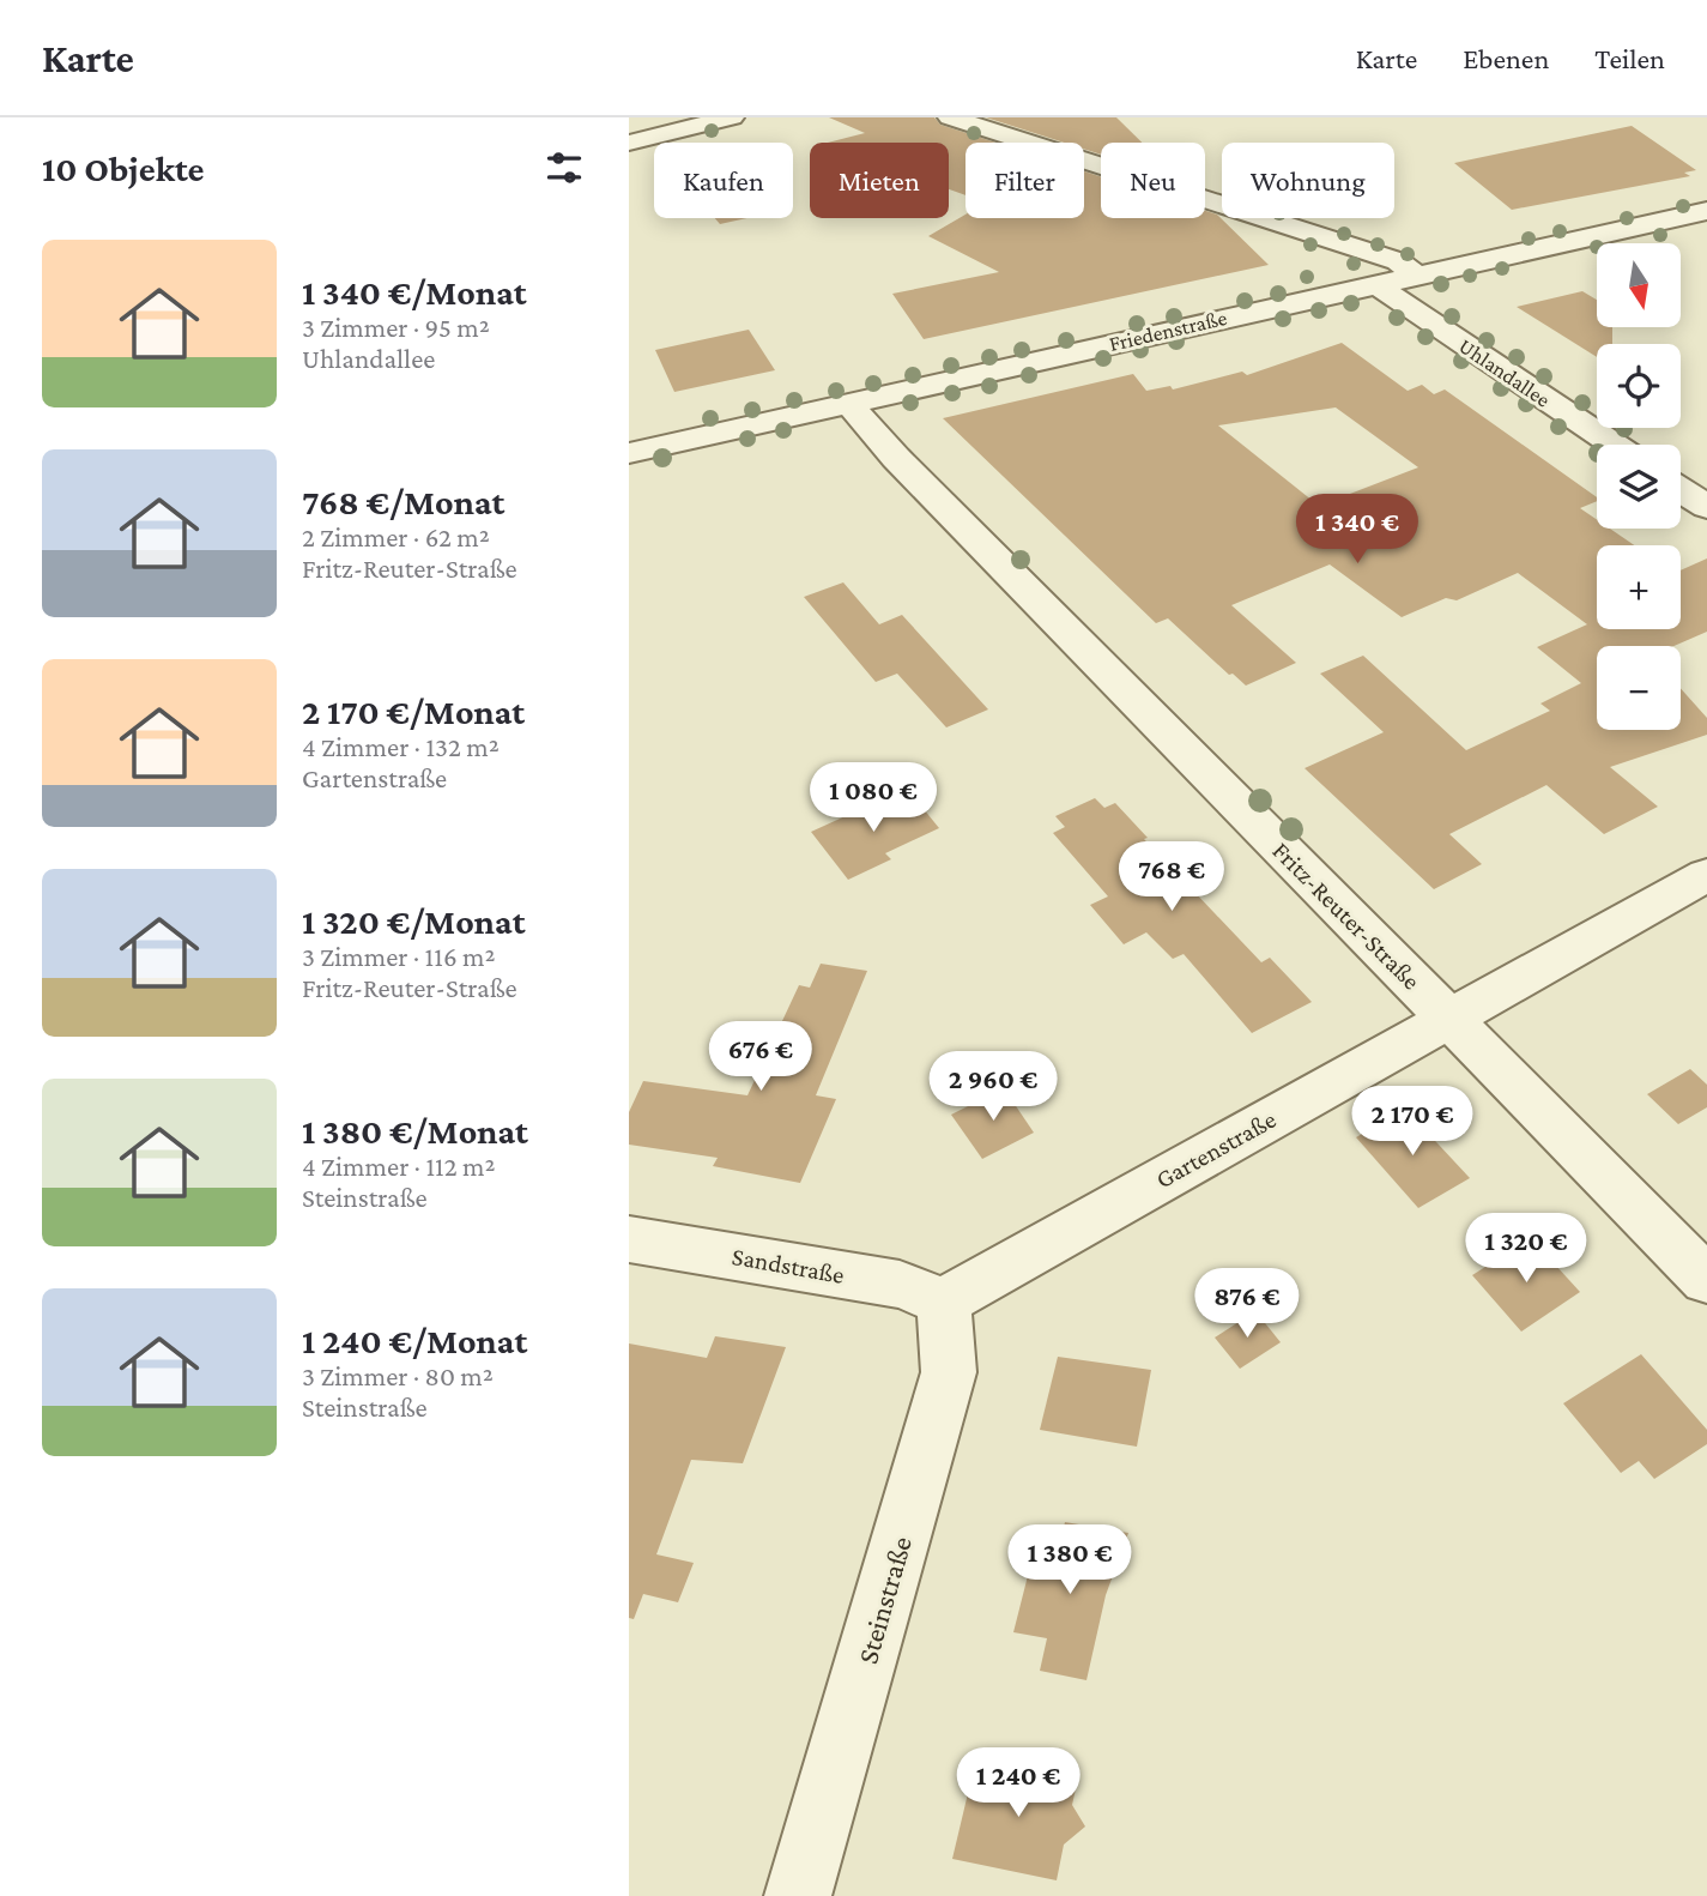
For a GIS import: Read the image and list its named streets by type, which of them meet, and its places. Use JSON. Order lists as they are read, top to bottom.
{
  "streets": {
    "street": [
      "Friedenstraße",
      "Uhlandallee",
      "Fritz-Reuter-Straße",
      "Gartenstraße",
      "Sandstraße",
      "Steinstraße"
    ]
  },
  "crossings": [
    ["Friedenstraße", "Uhlandallee"],
    ["Friedenstraße", "Fritz-Reuter-Straße"],
    ["Fritz-Reuter-Straße", "Gartenstraße"],
    ["Gartenstraße", "Sandstraße"],
    ["Gartenstraße", "Steinstraße"],
    ["Sandstraße", "Steinstraße"]
  ],
  "north": "bottom",
  "page": {
    "header": "Karte",
    "nav": ["Karte", "Ebenen", "Teilen"],
    "heading": "10 Objekte",
    "chip": [
      "Kaufen",
      "Mieten",
      "Filter",
      "Neu",
      "Wohnung"
    ],
    "list": [
      {
        "name": "1 340 €/Monat",
        "note": "3 Zimmer · 95 m² · Uhlandallee"
      },
      {
        "name": "768 €/Monat",
        "note": "2 Zimmer · 62 m² · Fritz-Reuter-Straße"
      },
      {
        "name": "2 170 €/Monat",
        "note": "4 Zimmer · 132 m² · Gartenstraße"
      },
      {
        "name": "1 320 €/Monat",
        "note": "3 Zimmer · 116 m² · Fritz-Reuter-Straße"
      },
      {
        "name": "1 380 €/Monat",
        "note": "4 Zimmer · 112 m² · Steinstraße"
      },
      {
        "name": "1 240 €/Monat",
        "note": "3 Zimmer · 80 m² · Steinstraße"
      }
    ],
    "map_buttons": ["+", "−"],
    "price": [
      "1 340 €",
      "1 080 €",
      "768 €",
      "676 €",
      "2 960 €",
      "2 170 €",
      "1 320 €",
      "876 €",
      "1 380 €",
      "1 240 €"
    ]
  }
}
